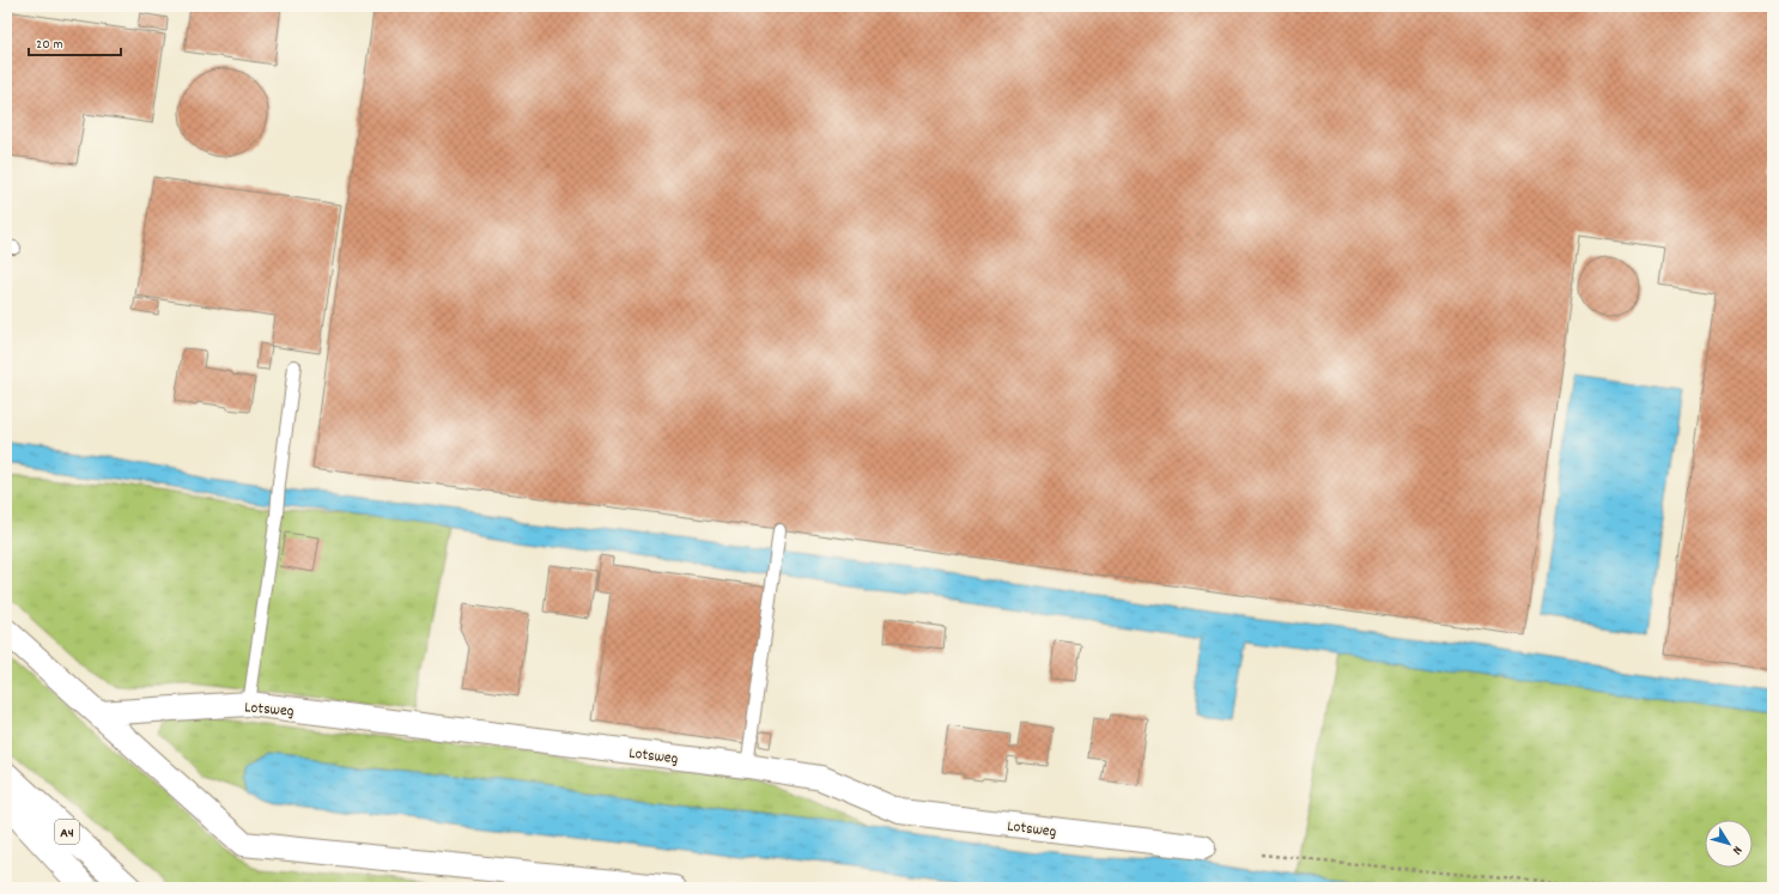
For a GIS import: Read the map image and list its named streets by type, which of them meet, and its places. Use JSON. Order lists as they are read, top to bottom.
{
  "streets": {
    "highway": ["A4"],
    "street": ["Lotsweg"]
  },
  "scale_bar": "20 m",
  "north": "bottom right"
}
